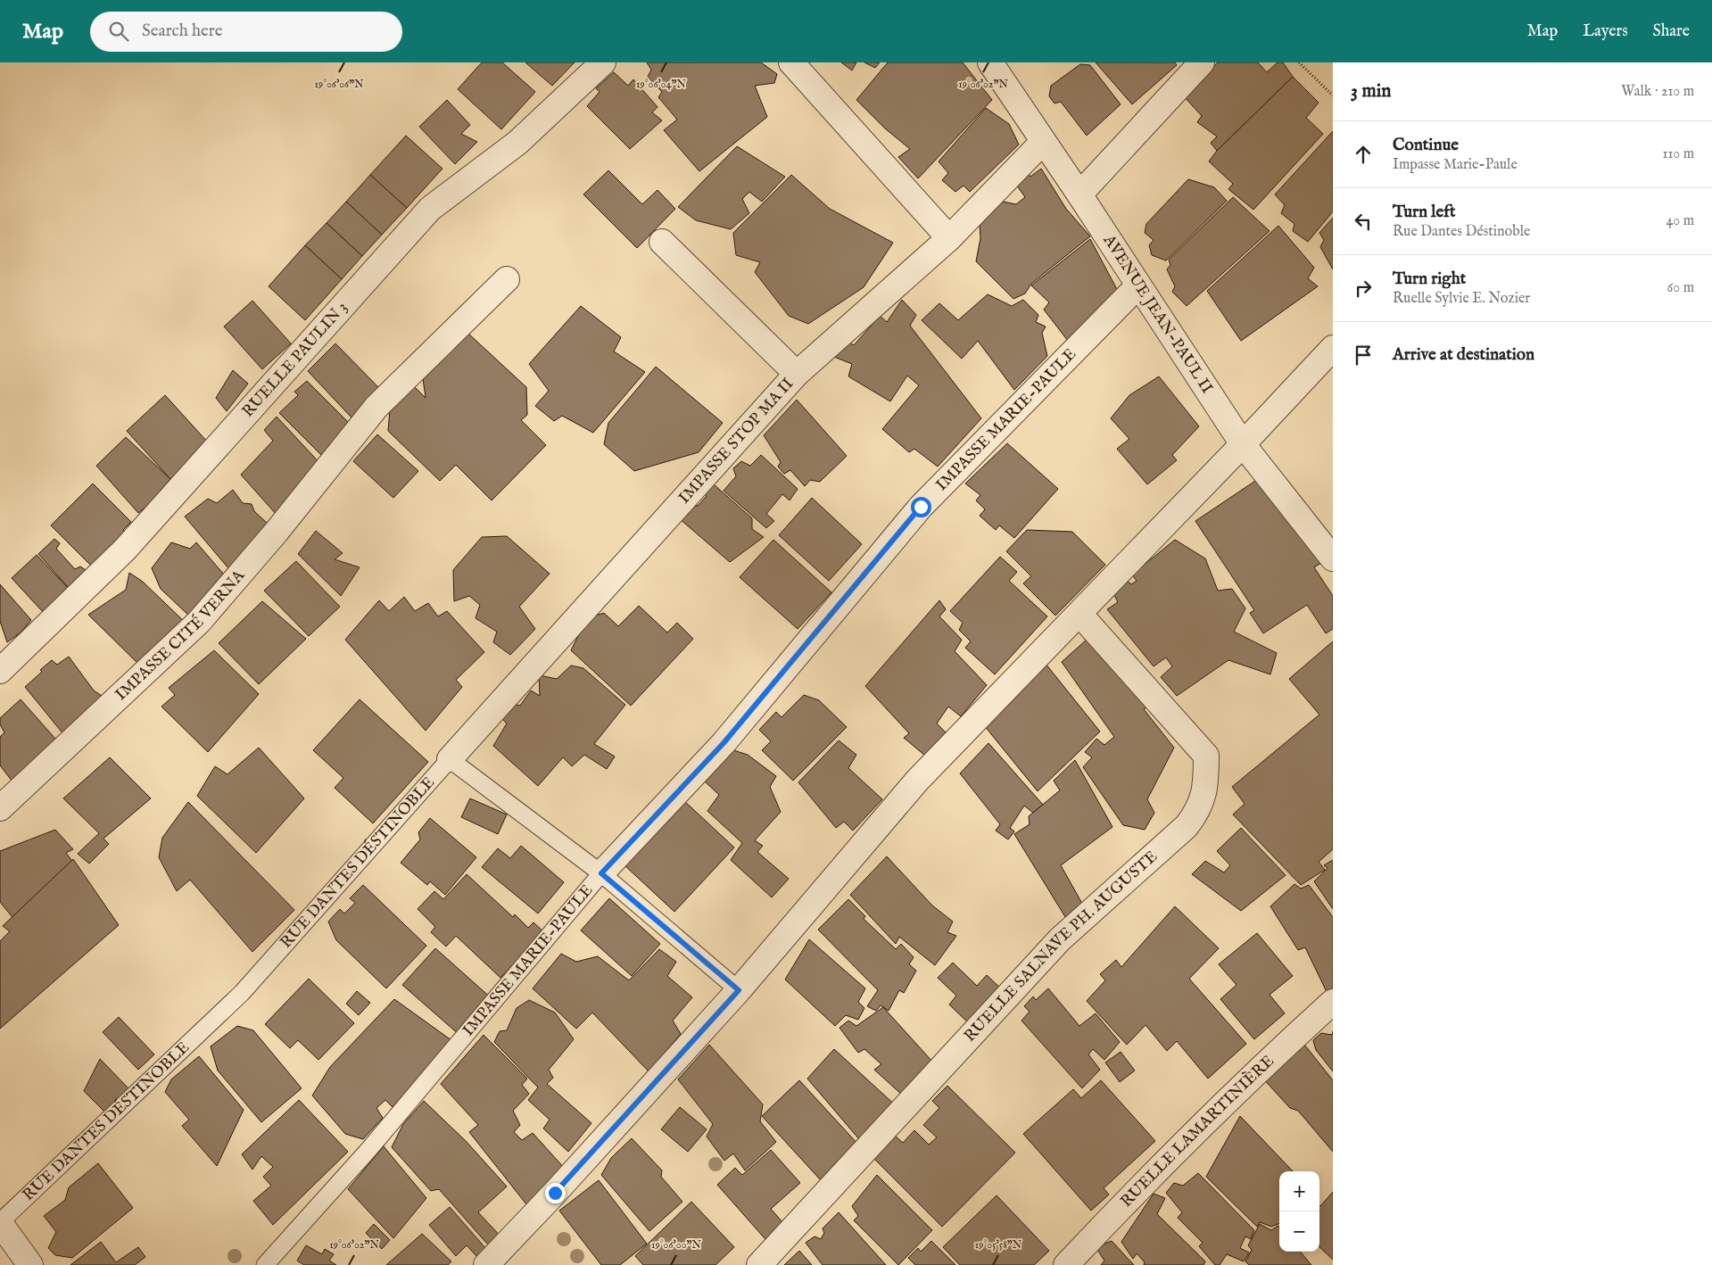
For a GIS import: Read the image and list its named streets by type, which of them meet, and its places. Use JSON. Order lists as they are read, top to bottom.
{
  "streets": {
    "street": [
      "AVENUE JEAN-PAUL II",
      "RUELLE PAULIN 3",
      "IMPASSE MARIE-PAULE",
      "IMPASSE STOP MA II",
      "IMPASSE CITÉ VERNA",
      "RUELLE SALNAVE PH. AUGUSTE",
      "RUELLE LAMARTINIÈRE"
    ],
    "lane": ["RUE DANTES DÉSTINOBLE"]
  },
  "crossings": [
    ["AVENUE JEAN-PAUL II", "IMPASSE MARIE-PAULE"],
    ["AVENUE JEAN-PAUL II", "IMPASSE STOP MA II"],
    ["IMPASSE STOP MA II", "RUE DANTES DÉSTINOBLE"]
  ],
  "page": {
    "header": "Map",
    "search": "Search here",
    "nav": ["Map", "Layers", "Share"],
    "heading": ["3 min", "Walk · 210 m"],
    "list": [
      ["Continue", "Impasse Marie-Paule", "110 m"],
      ["Turn left", "Rue Dantes Déstinoble", "40 m"],
      ["Turn right", "Ruelle Sylvie E. Nozier", "60 m"],
      "Arrive at destination"
    ],
    "map_buttons": ["+", "−"]
  },
  "coordinates": [
    "19°06'04\"N",
    "19°06'02\"N",
    "19°06'06\"N",
    "19°06'00\"N",
    "19°05'58\"N"
  ]
}
